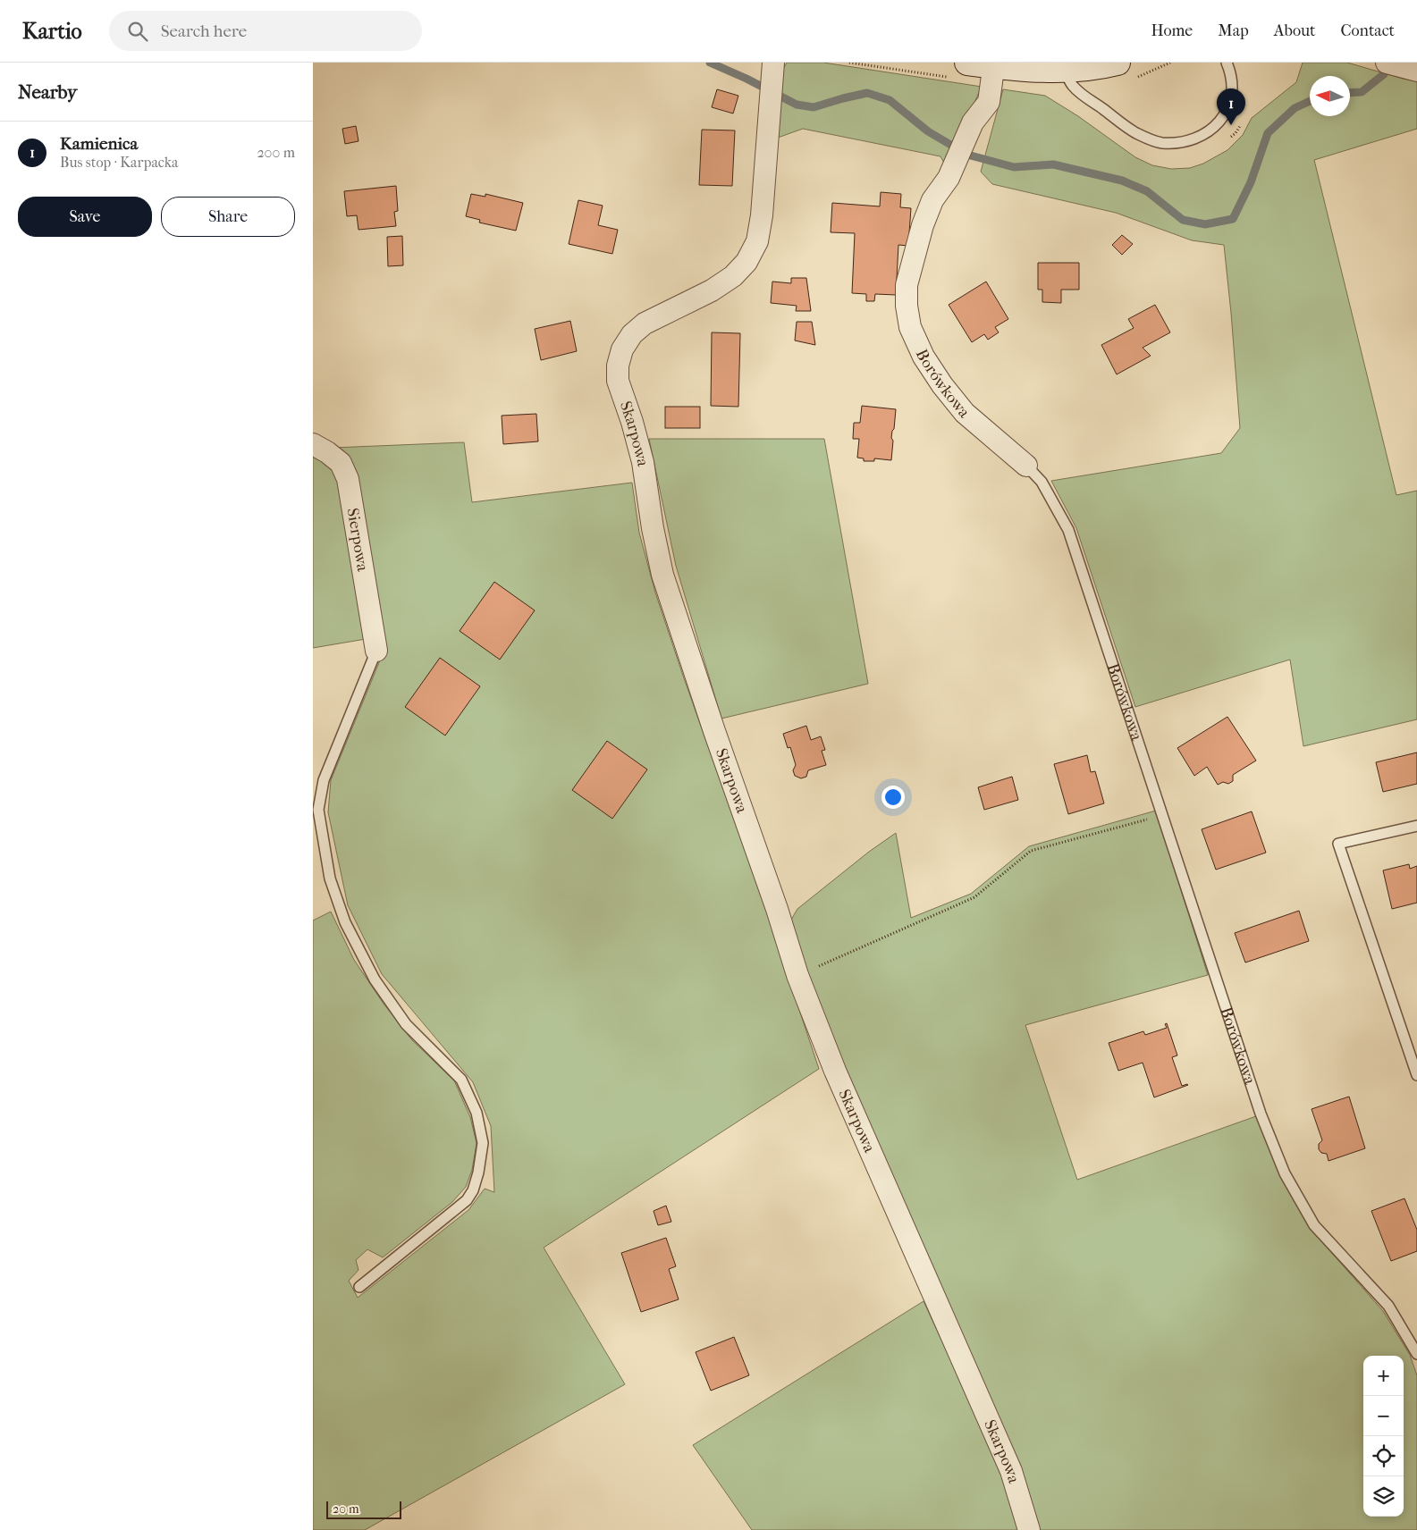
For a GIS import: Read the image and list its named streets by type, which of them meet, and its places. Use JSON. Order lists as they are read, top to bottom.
{
  "streets": {
    "street": ["Borówkowa", "Skarpowa", "Sierpowa"]
  },
  "scale_bar": "20 m",
  "north": "left",
  "page": {
    "header": "Kartio",
    "search": "Search here",
    "nav": [
      "Home",
      "Map",
      "About",
      "Contact"
    ],
    "heading": "Nearby",
    "pins": "1",
    "list": [
      {
        "mark": "1",
        "name": "Kamienica",
        "note": "Bus stop · Karpacka",
        "value": "200 m"
      }
    ],
    "buttons": ["Save", "Share"],
    "map_buttons": ["+", "−"],
    "scale": "20 m"
  }
}
